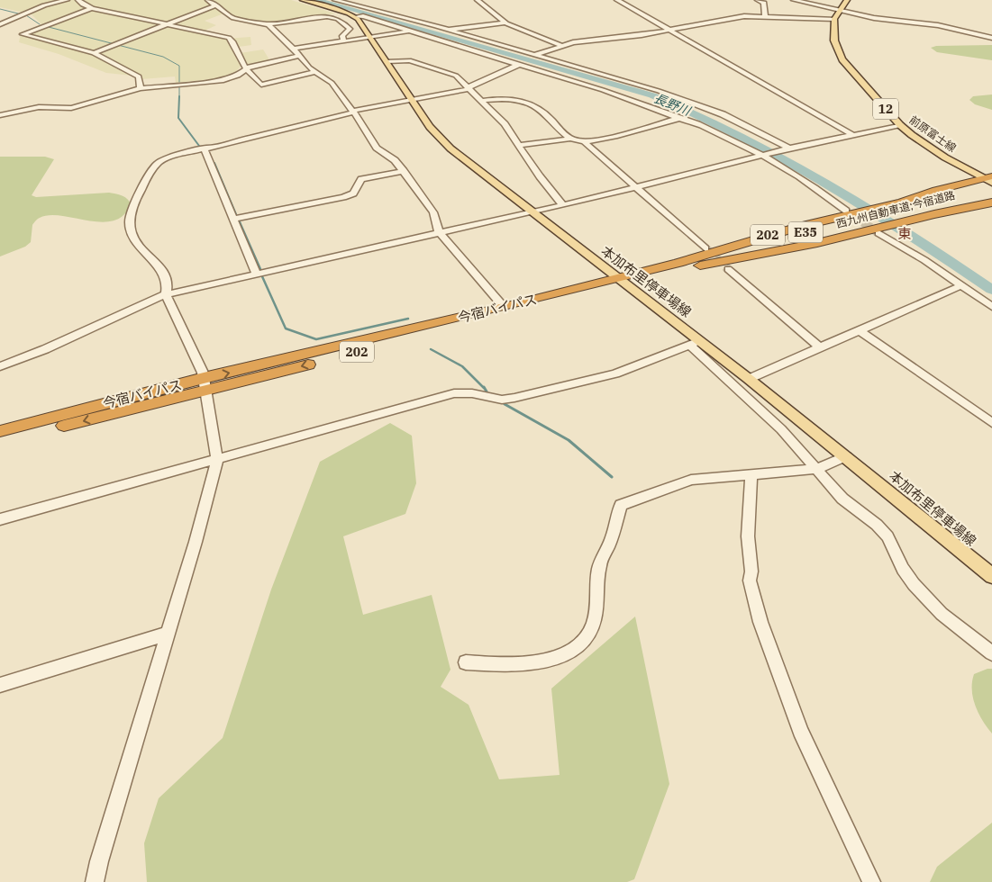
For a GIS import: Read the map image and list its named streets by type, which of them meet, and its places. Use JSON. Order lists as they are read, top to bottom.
{
  "streets": {
    "highway": [
      "西九州自動車道;今宿道路",
      "E35",
      "202",
      "今宿バイパス"
    ],
    "main road": ["12", "前原富士線", "本加布里停車場線"]
  },
  "crossings": [
    ["前原富士線", "西九州自動車道;今宿道路"],
    ["前原富士線", "今宿バイパス"],
    ["西九州自動車道;今宿道路", "今宿バイパス"],
    ["本加布里停車場線", "今宿バイパス"]
  ],
  "districts": ["東"],
  "water": ["長野川"]
}
